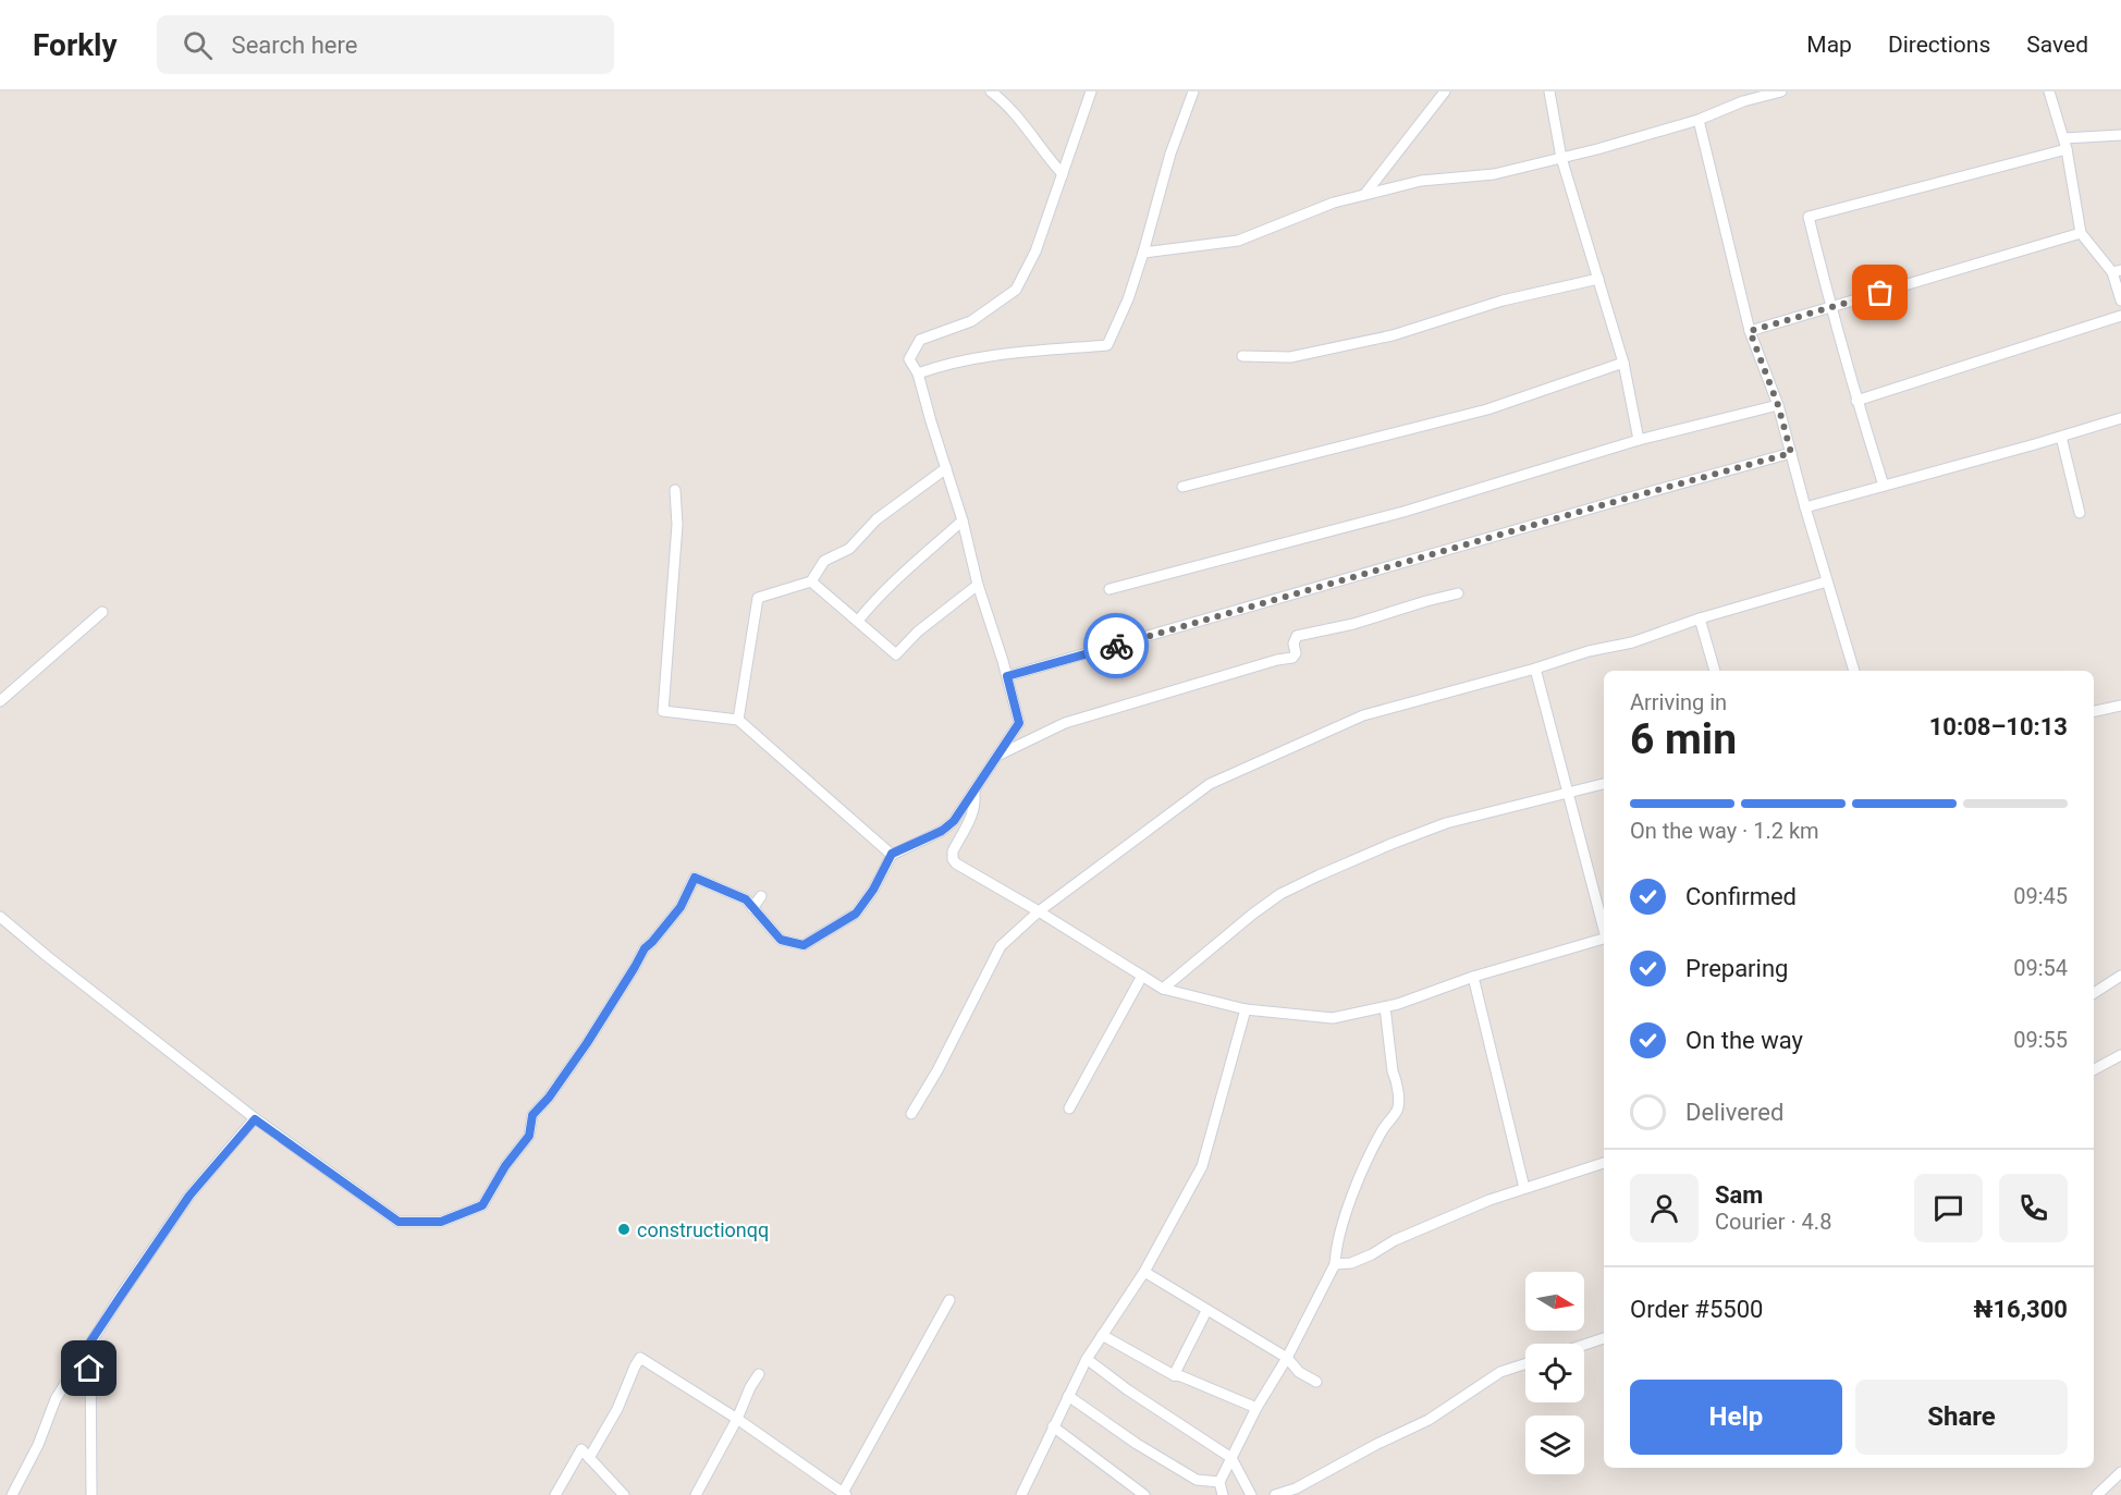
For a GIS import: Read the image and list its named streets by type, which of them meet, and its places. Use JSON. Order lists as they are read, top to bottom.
{
  "places": ["constructionqq"],
  "north": "right",
  "page": {
    "header": "Forkly",
    "search": "Search here",
    "nav": ["Map", "Directions", "Saved"],
    "heading": ["6 min", "Arriving in", "10:08–10:13"],
    "panel": [
      "Sam",
      "Courier · 4.8",
      "Order #5500",
      "₦16,300"
    ],
    "bar": "On the way · 1.2 km",
    "list": [
      ["Confirmed", "09:45"],
      ["Preparing", "09:54"],
      ["On the way", "09:55"],
      "Delivered"
    ],
    "buttons": ["Help", "Share"]
  }
}
